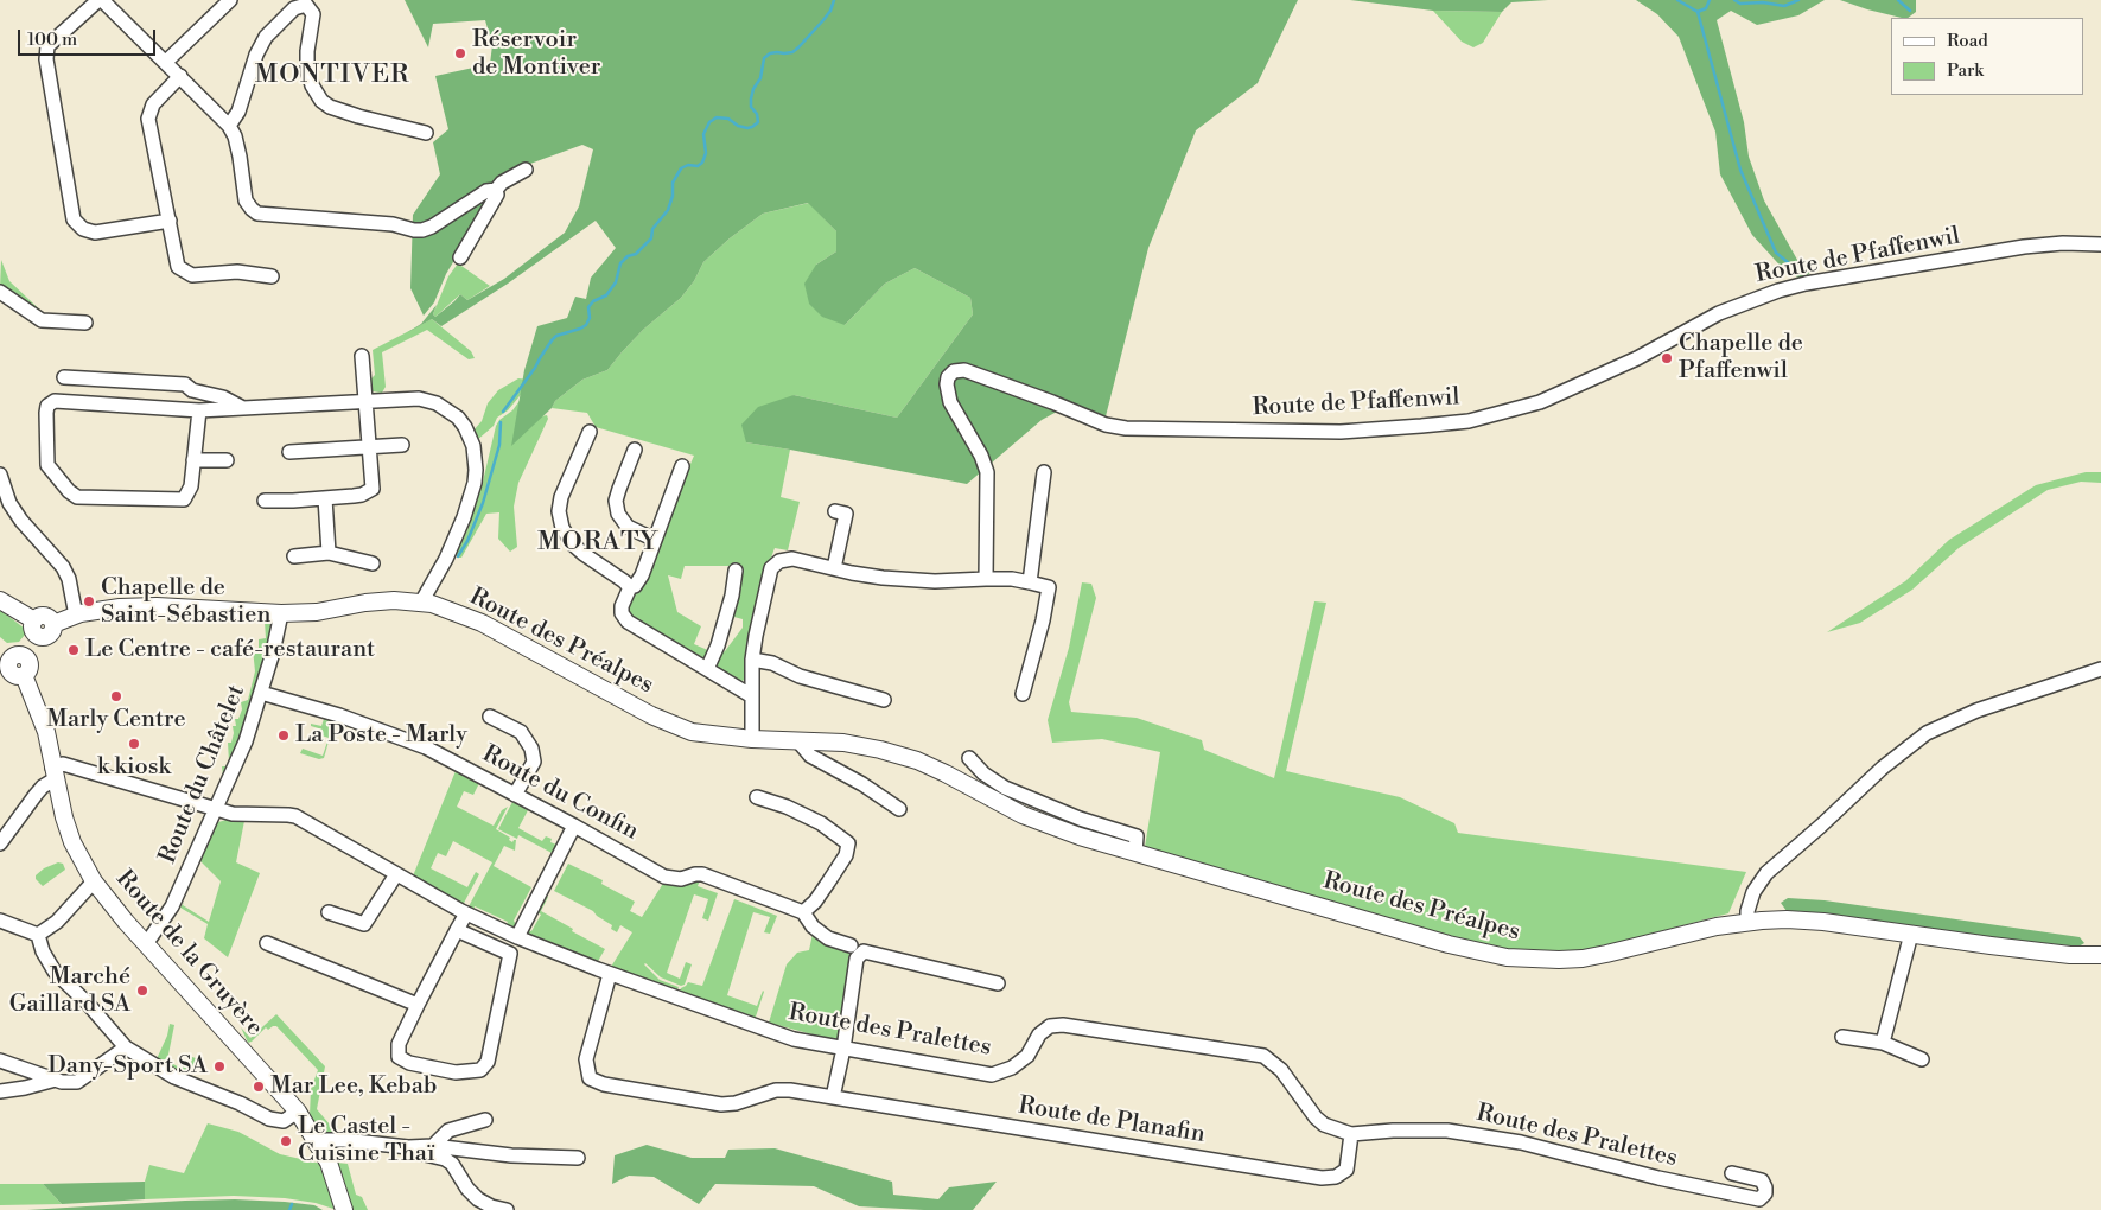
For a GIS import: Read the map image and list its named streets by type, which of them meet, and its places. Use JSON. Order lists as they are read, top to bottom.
{
  "streets": {
    "main road": ["Route des Préalpes", "Route de la Gruyère"],
    "street": [
      "Route de Pfaffenwil",
      "Route du Châtelet",
      "Route du Confin",
      "Route des Pralettes",
      "Route de Planafin"
    ]
  },
  "crossings": [
    ["Route des Préalpes", "Route du Châtelet"],
    ["Route du Châtelet", "Route du Confin"],
    ["Route du Châtelet", "Route de la Gruyère"],
    ["Route du Châtelet", "Route des Pralettes"],
    ["Route de la Gruyère", "Route des Pralettes"],
    ["Route des Pralettes", "Route de Planafin"]
  ],
  "districts": ["MONTIVER", "MORATY"],
  "places": [
    "Réservoir de Montiver",
    "Chapelle de Pfaffenwil",
    "Chapelle de Saint-Sébastien",
    "Le Centre - café-restaurant",
    "Marly Centre",
    "La Poste - Marly",
    "k kiosk",
    "Marché Gaillard SA",
    "Dany-Sport SA",
    "Mar Lee, Kebab",
    "Le Castel - Cuisine Thaï"
  ],
  "legend": ["Road", "Park"],
  "scale_bar": "100 m"
}
